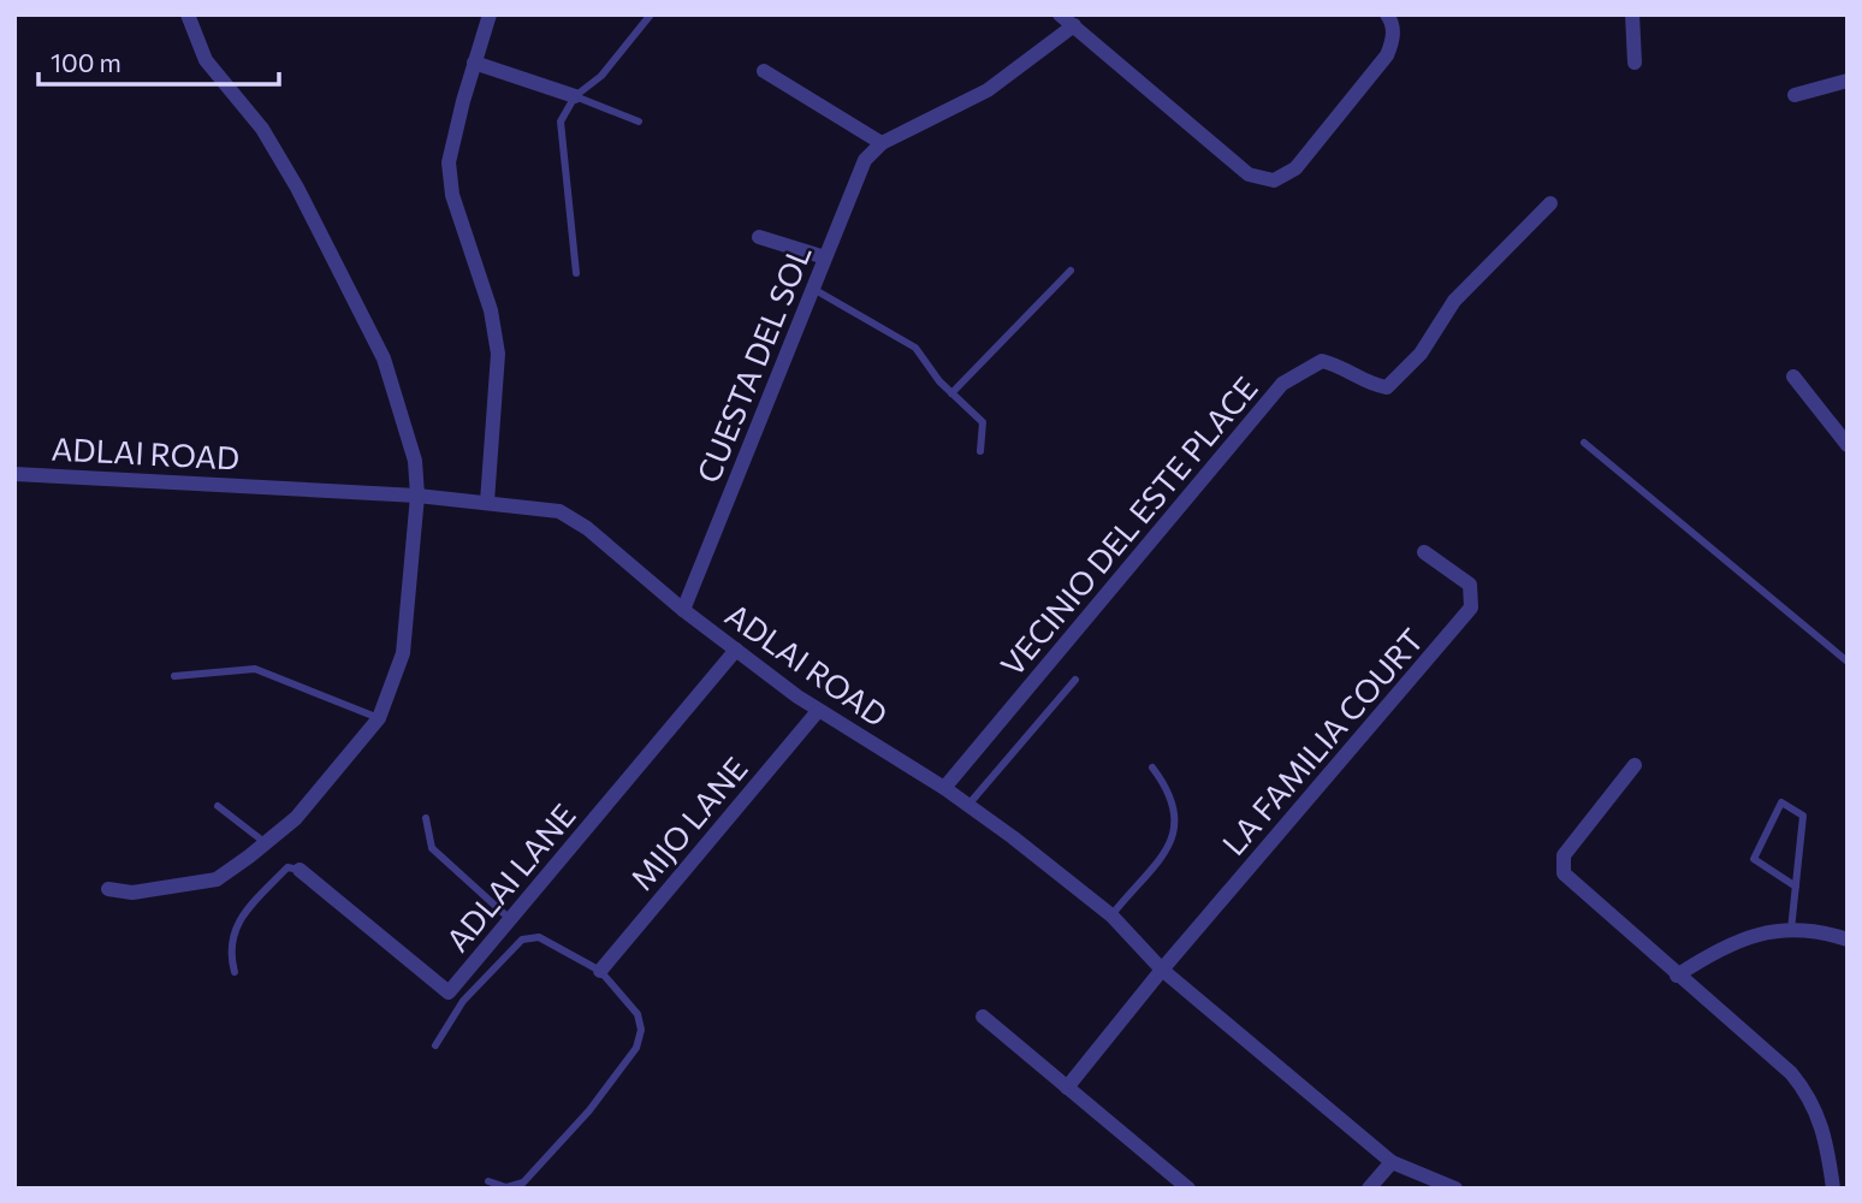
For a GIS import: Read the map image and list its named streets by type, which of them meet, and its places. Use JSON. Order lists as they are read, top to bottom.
{
  "streets": {
    "street": [
      "CUESTA DEL SOL",
      "ADLAI ROAD",
      "VECINIO DEL ESTE PLACE",
      "LA FAMILIA COURT",
      "MIJO LANE",
      "ADLAI LANE"
    ]
  },
  "crossings": [
    ["CUESTA DEL SOL", "ADLAI ROAD"],
    ["ADLAI ROAD", "VECINIO DEL ESTE PLACE"],
    ["ADLAI ROAD", "LA FAMILIA COURT"],
    ["ADLAI ROAD", "MIJO LANE"],
    ["ADLAI ROAD", "ADLAI LANE"]
  ],
  "scale_bar": "100 m"
}
